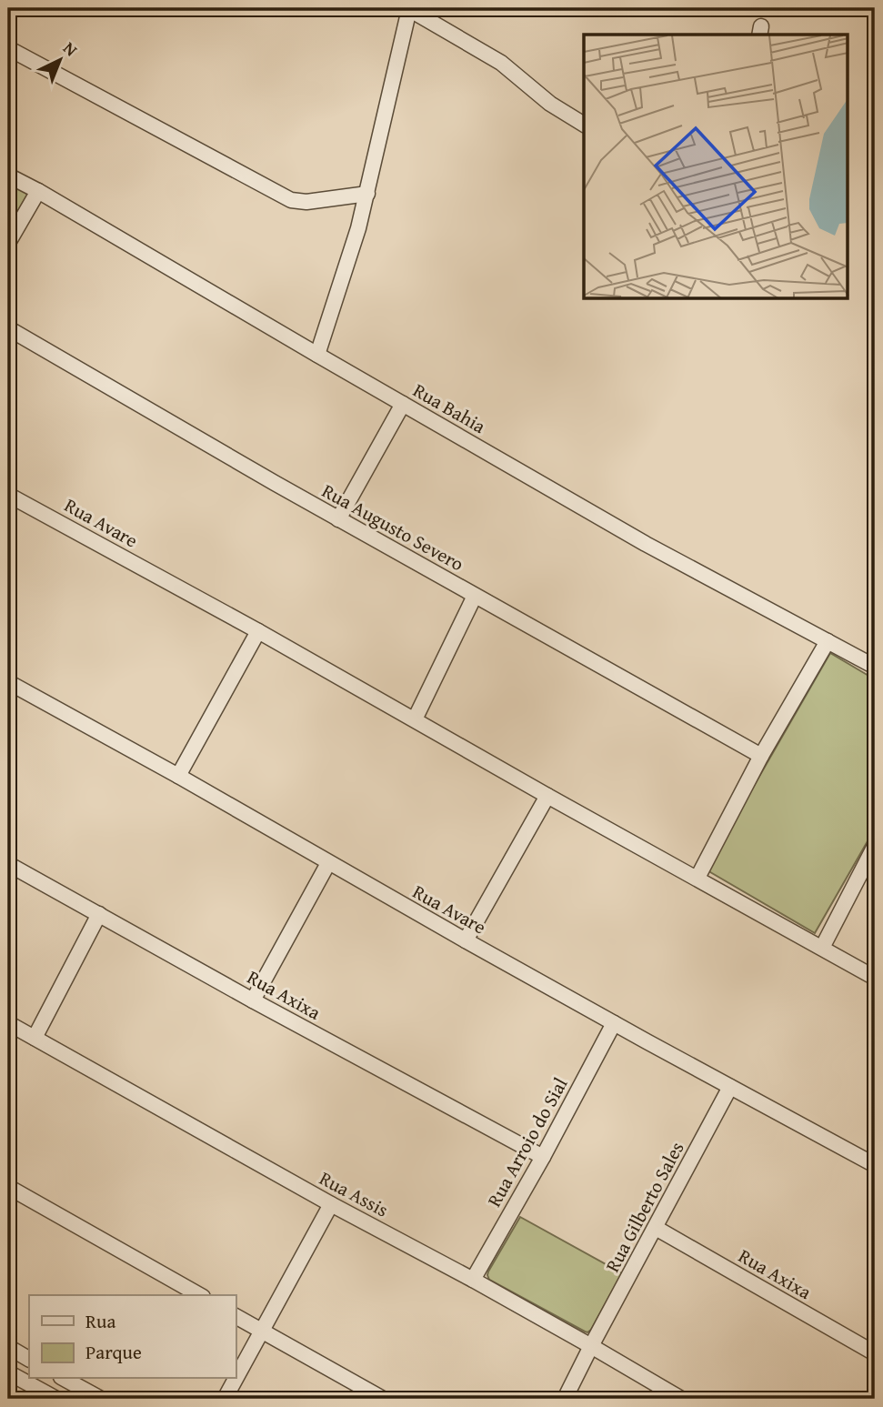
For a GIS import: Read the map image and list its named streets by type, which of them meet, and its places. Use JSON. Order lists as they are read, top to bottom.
{
  "streets": {
    "street": [
      "Rua Bahia",
      "Rua Avare",
      "Rua Augusto Severo",
      "Rua Axixa",
      "Rua Arroio do Sial",
      "Rua Assis",
      "Rua Gilberto Sales"
    ]
  },
  "crossings": [
    ["Rua Avare", "Rua Arroio do Sial"],
    ["Rua Avare", "Rua Gilberto Sales"],
    ["Rua Axixa", "Rua Arroio do Sial"],
    ["Rua Axixa", "Rua Gilberto Sales"],
    ["Rua Arroio do Sial", "Rua Assis"],
    ["Rua Assis", "Rua Gilberto Sales"]
  ],
  "legend": ["Rua", "Parque"],
  "north": "top right"
}
